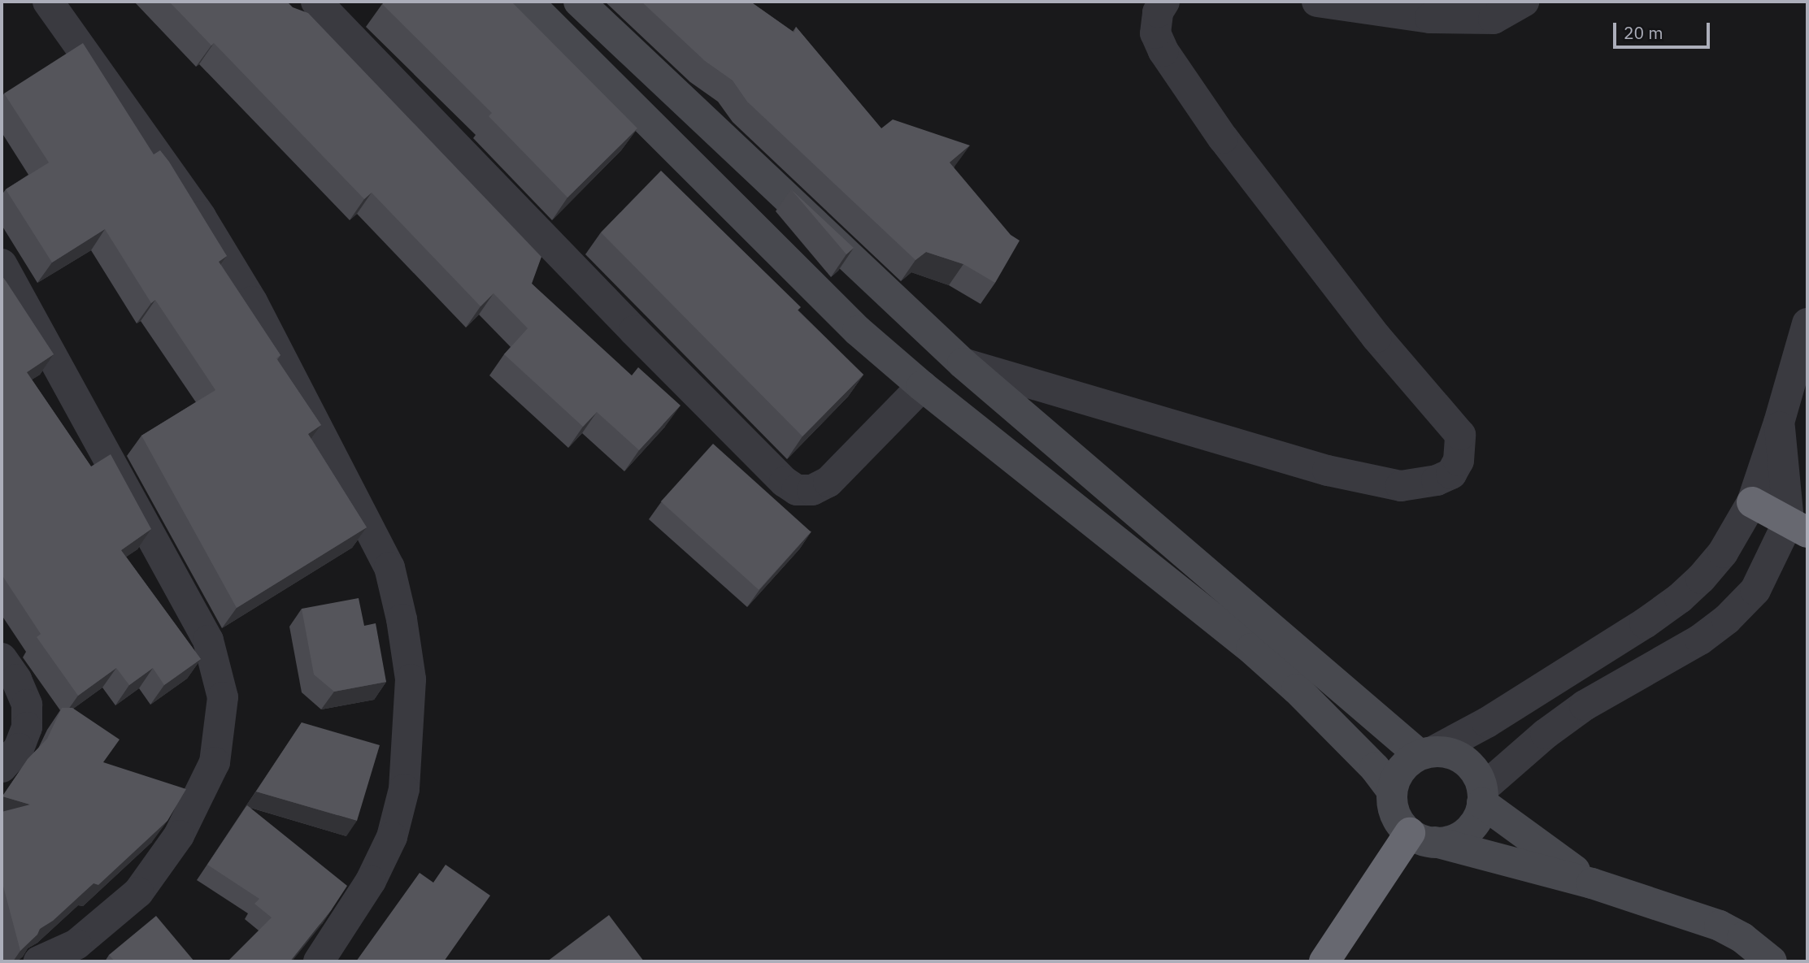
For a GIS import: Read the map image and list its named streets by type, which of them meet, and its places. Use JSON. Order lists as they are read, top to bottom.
{
  "scale_bar": "20 m"
}
